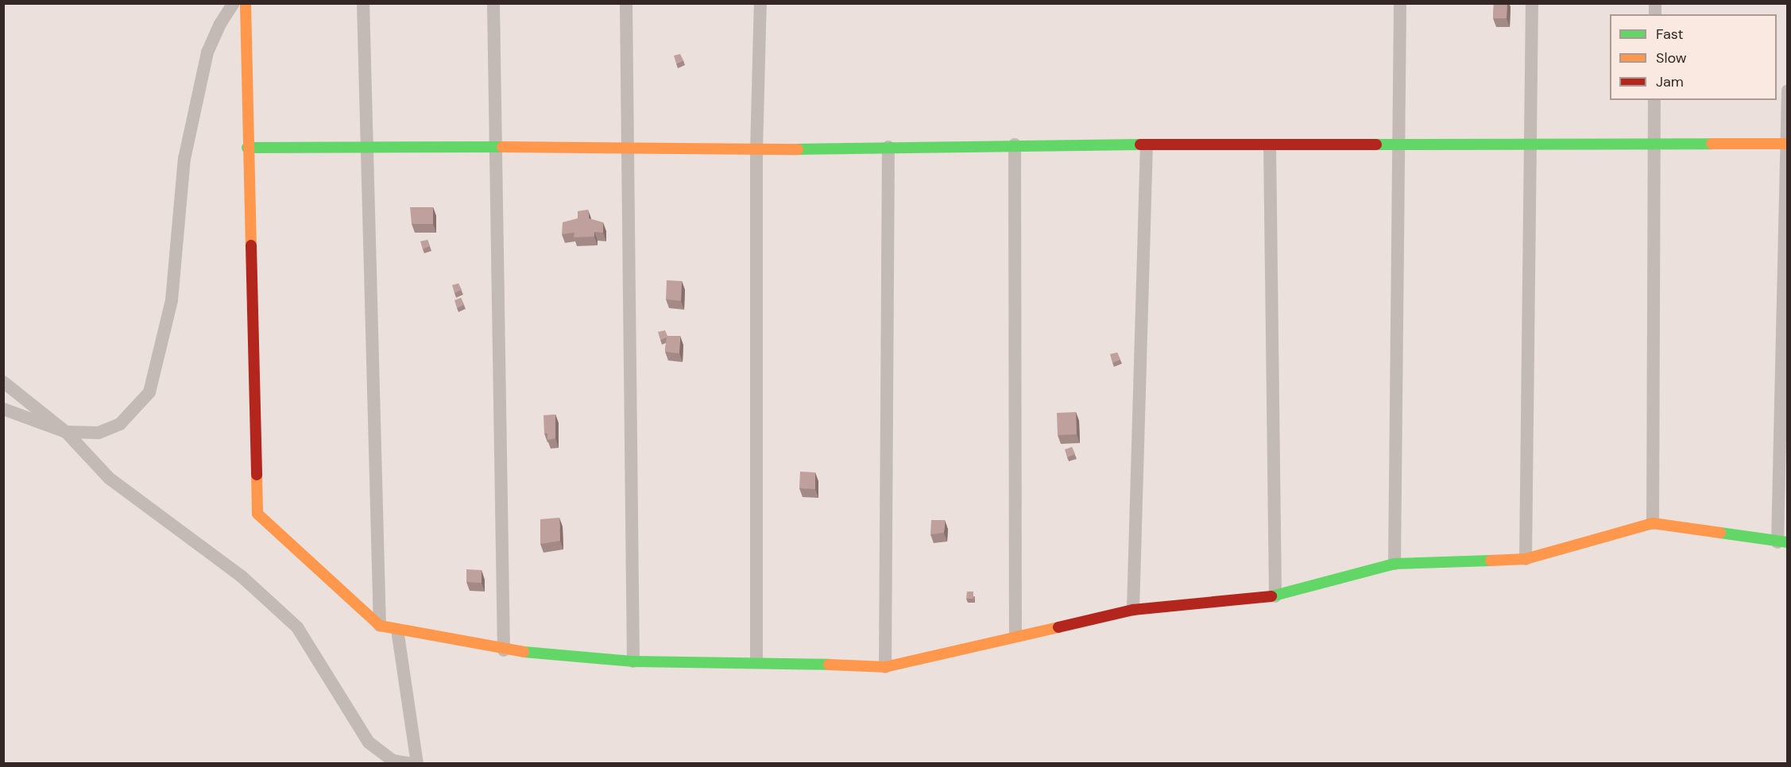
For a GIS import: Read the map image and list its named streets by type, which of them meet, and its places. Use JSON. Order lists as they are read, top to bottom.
{
  "legend": ["Fast", "Slow", "Jam"]
}
